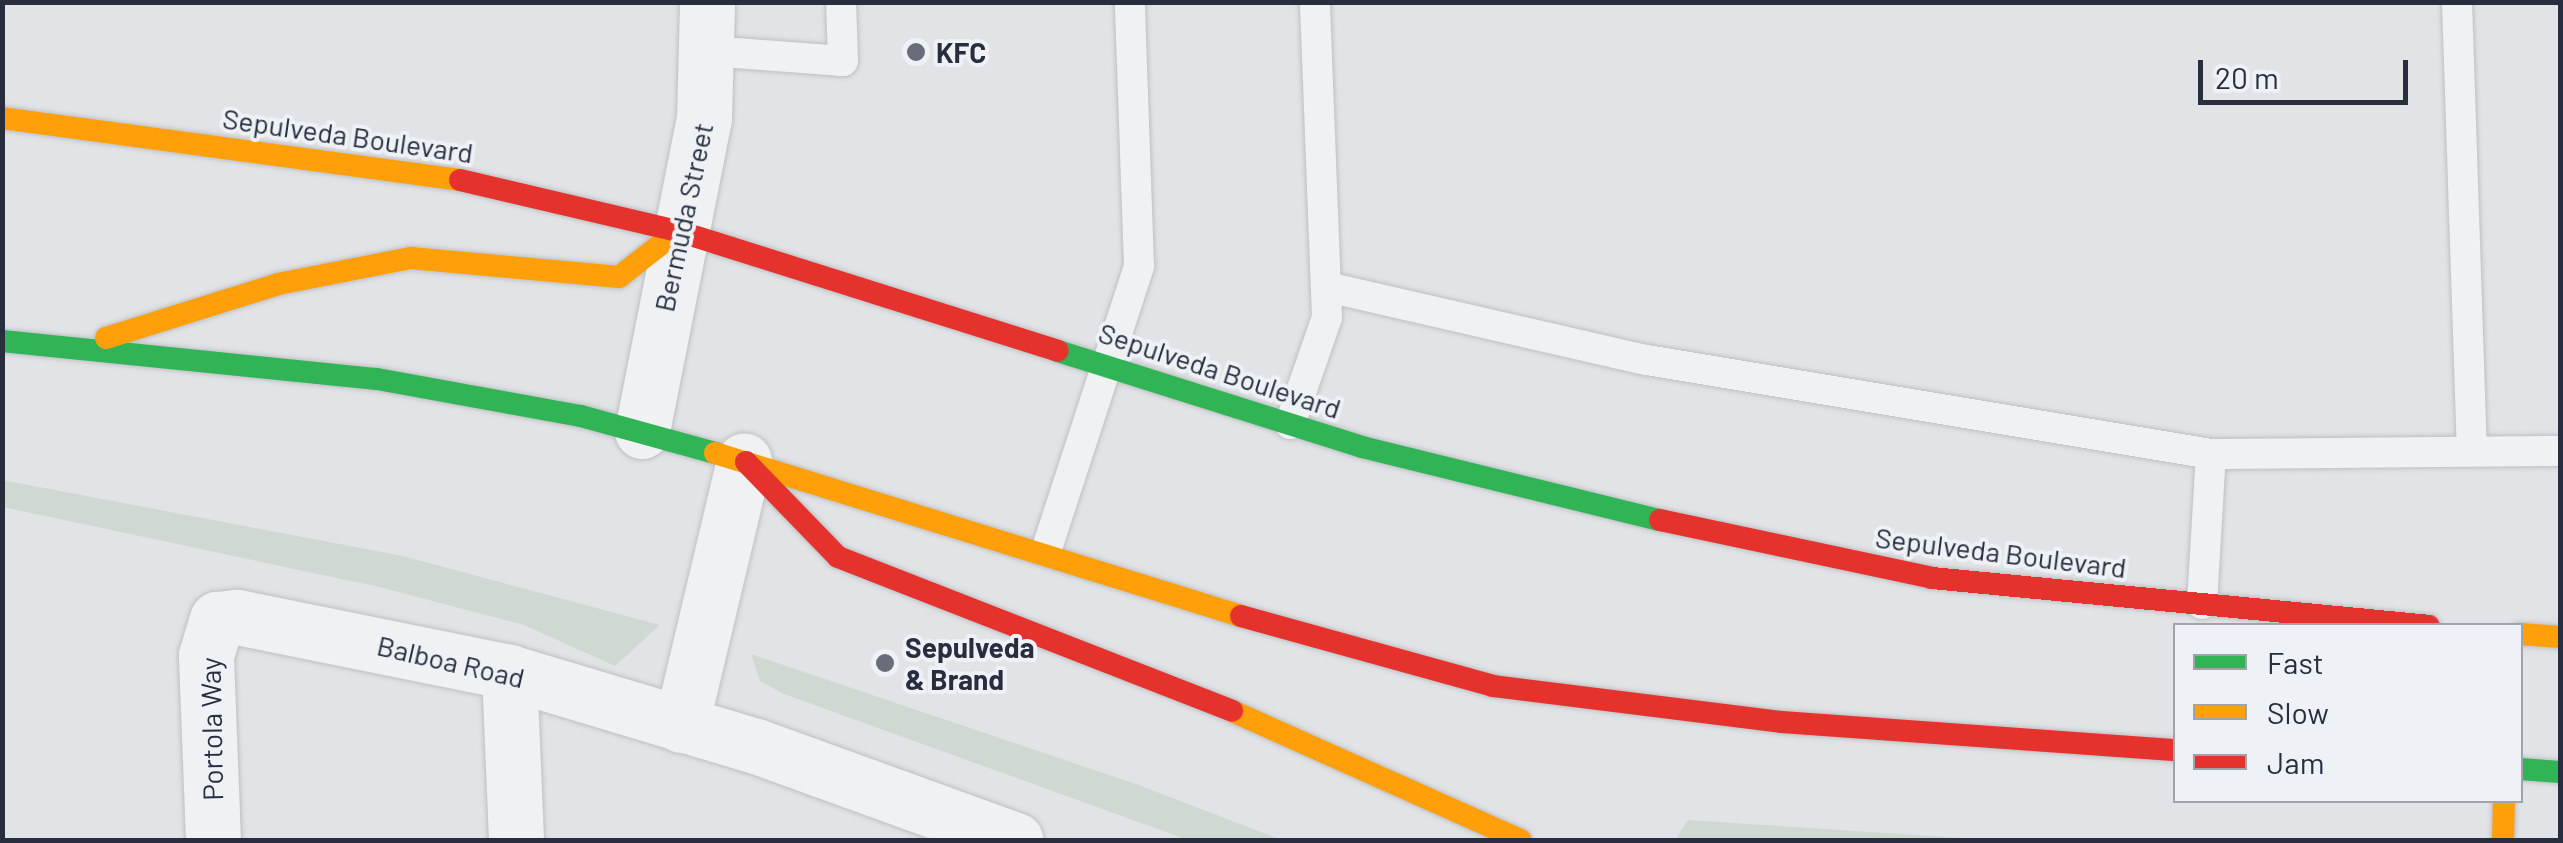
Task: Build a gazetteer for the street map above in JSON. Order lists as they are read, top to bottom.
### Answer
{
  "streets": {
    "main road": ["Sepulveda Boulevard"],
    "street": ["Bermuda Street", "Balboa Road", "Portola Way"]
  },
  "crossings": [
    ["Sepulveda Boulevard", "Bermuda Street"],
    ["Balboa Road", "Portola Way"]
  ],
  "places": ["KFC", "Sepulveda & Brand"],
  "legend": ["Fast", "Slow", "Jam"],
  "scale_bar": "20 m"
}
